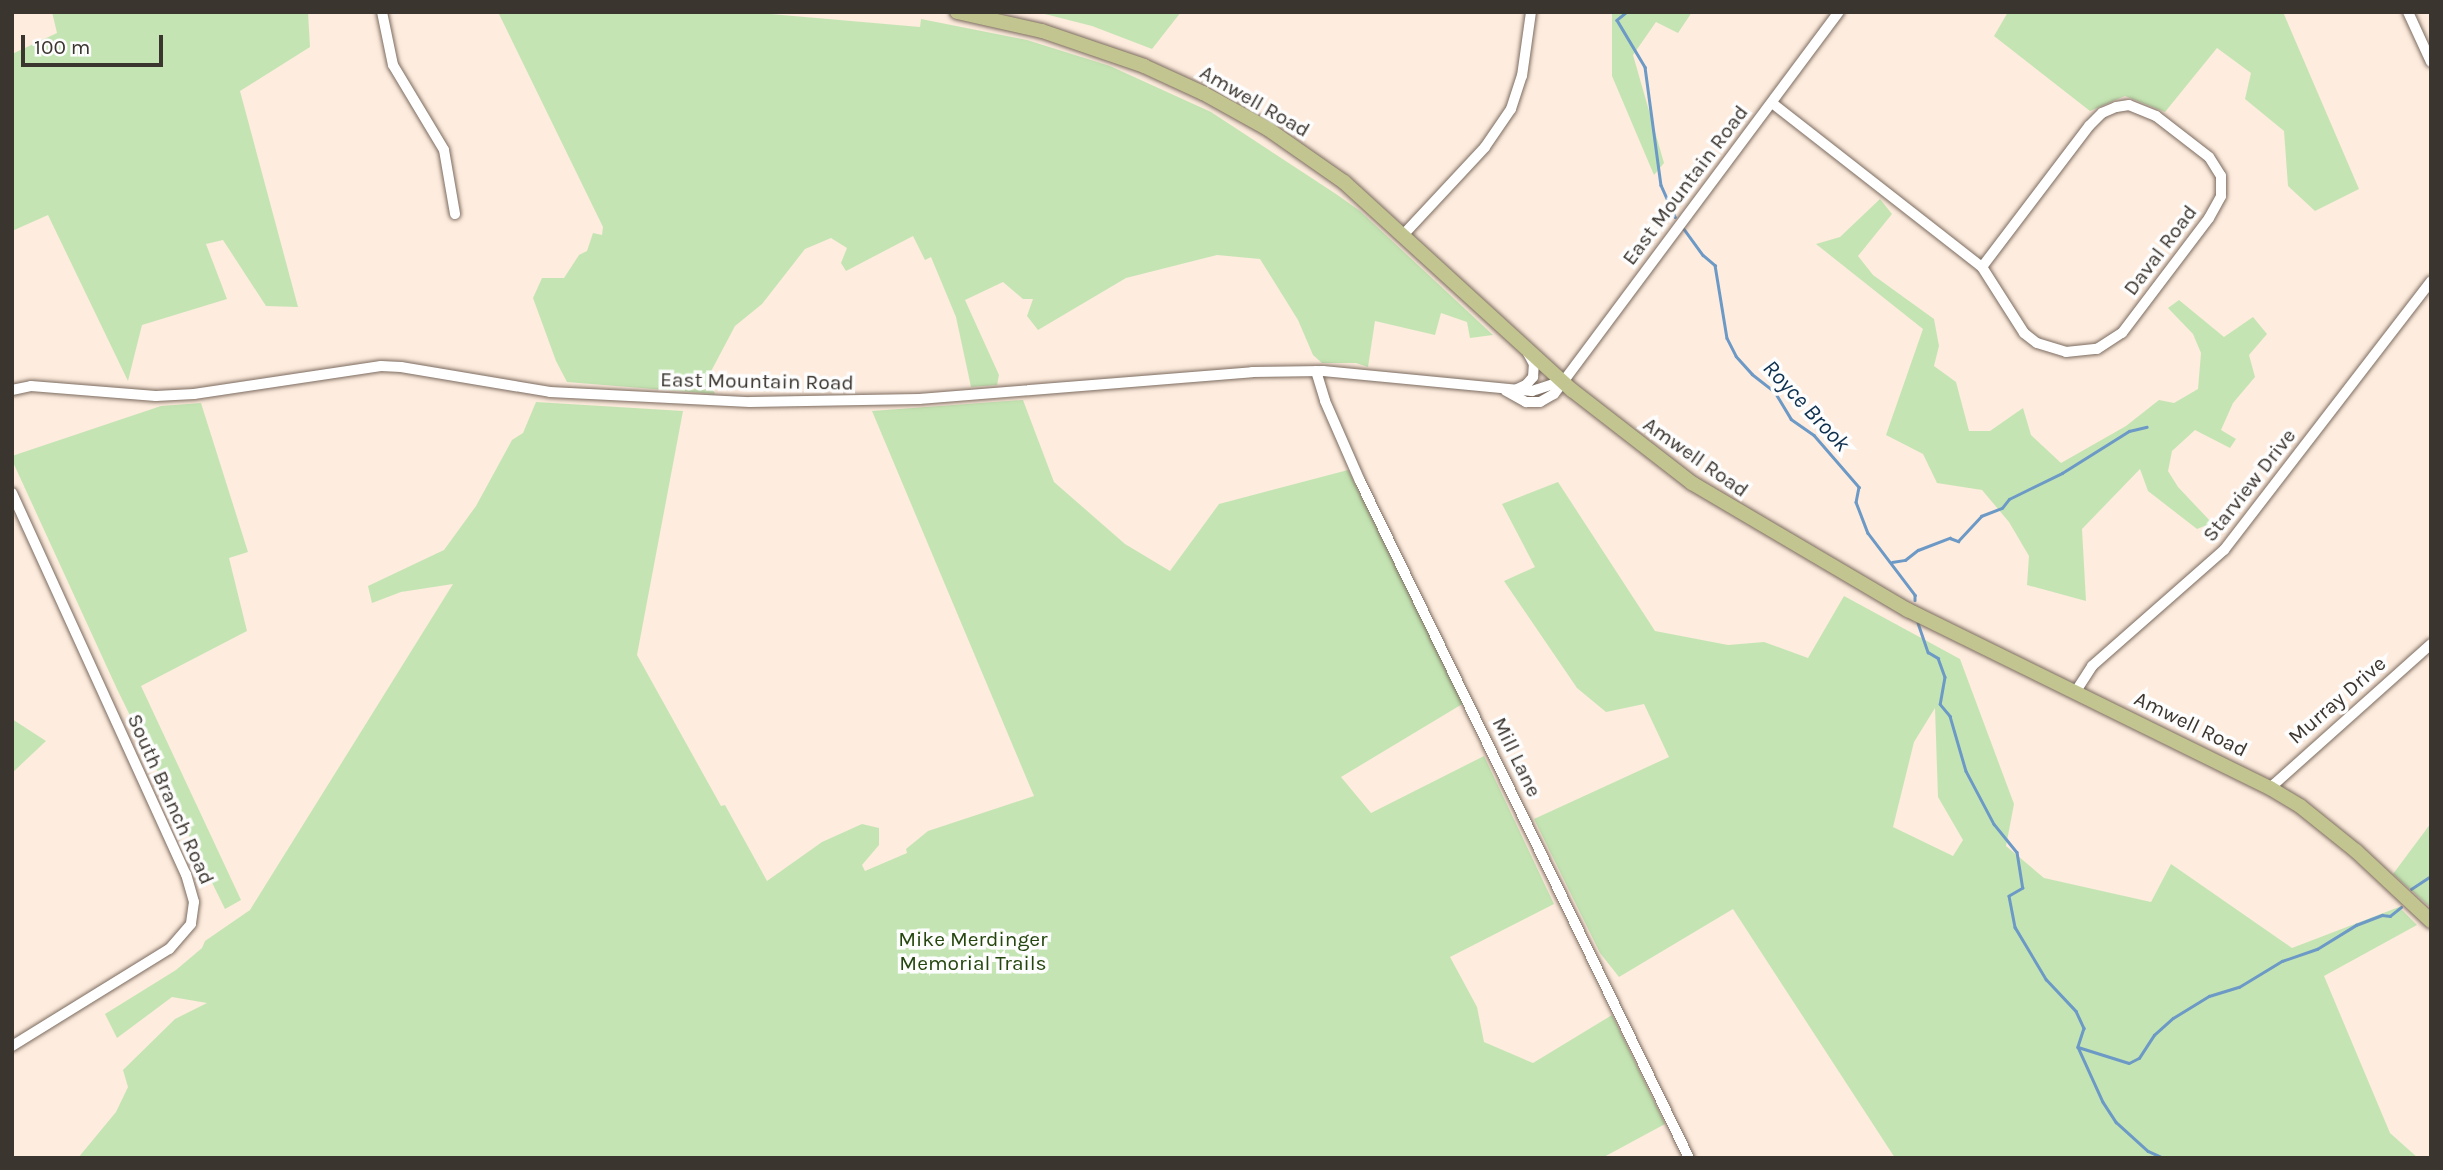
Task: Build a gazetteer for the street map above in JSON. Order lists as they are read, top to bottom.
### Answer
{
  "streets": {
    "main road": ["Amwell Road"],
    "street": [
      "East Mountain Road",
      "Daval Road",
      "Starview Drive",
      "Murray Drive",
      "Mill Lane",
      "South Branch Road"
    ]
  },
  "crossings": [
    ["Amwell Road", "East Mountain Road"],
    ["Amwell Road", "Starview Drive"],
    ["Amwell Road", "Murray Drive"],
    ["East Mountain Road", "Daval Road"],
    ["East Mountain Road", "Mill Lane"]
  ],
  "water": ["Royce Brook"],
  "parks": ["Mike Merdinger Memorial Trails"],
  "scale_bar": "100 m"
}
